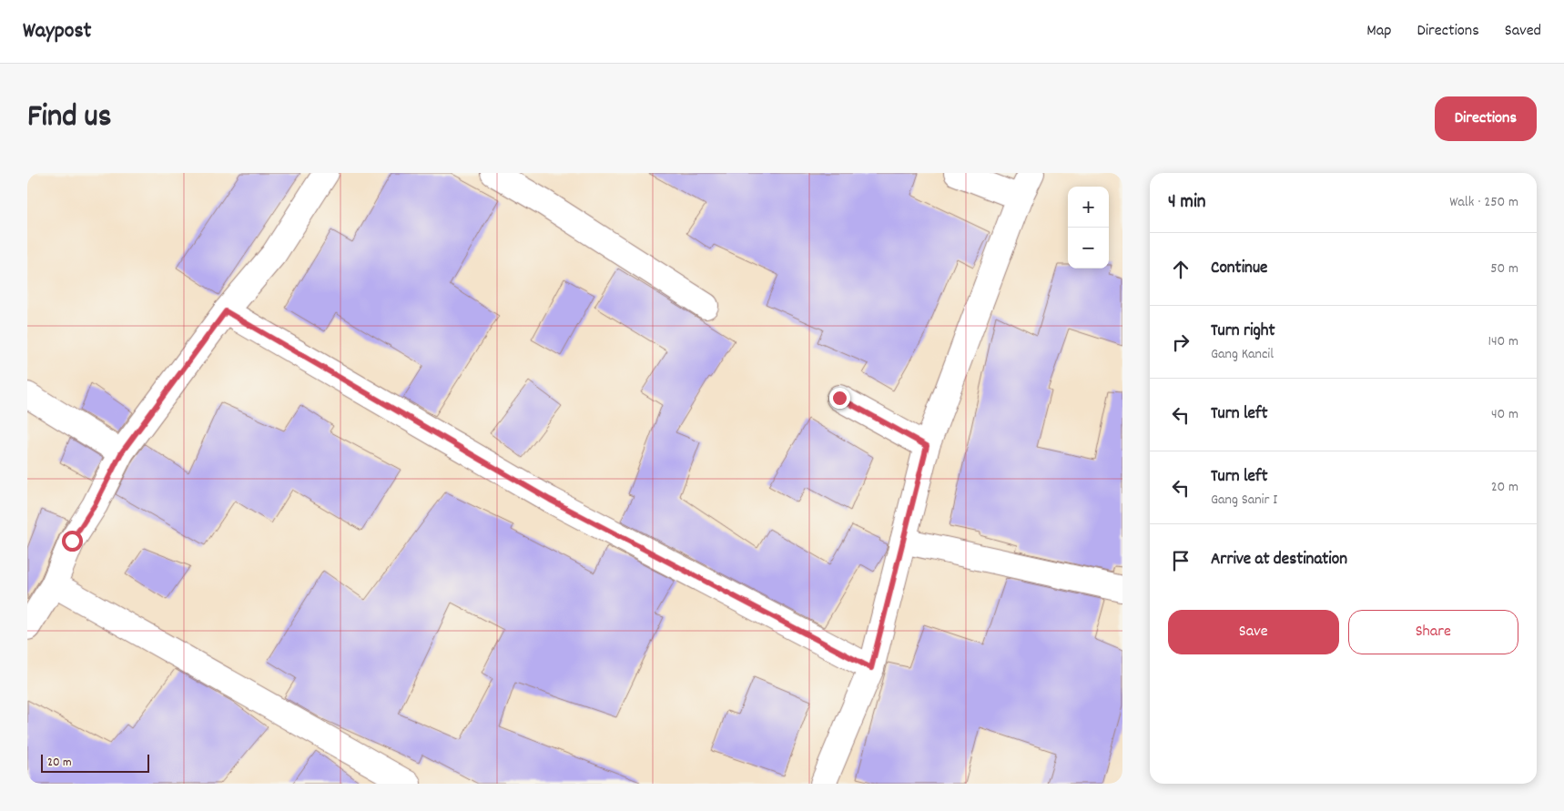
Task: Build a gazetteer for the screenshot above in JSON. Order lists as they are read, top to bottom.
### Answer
{
  "scale_bar": "20 m",
  "page": {
    "header": "Waypost",
    "nav": ["Map", "Directions", "Saved"],
    "title": "Find us",
    "buttons": [
      "Directions",
      ["Save", "Share"]
    ],
    "heading": ["4 min", "Walk · 250 m"],
    "map_buttons": ["+", "−"],
    "list": [
      ["Continue", "50 m"],
      ["Turn right", "Gang Kancil", "140 m"],
      ["Turn left", "40 m"],
      ["Turn left", "Gang Sanir I", "20 m"],
      "Arrive at destination"
    ],
    "scale": "20 m"
  }
}
